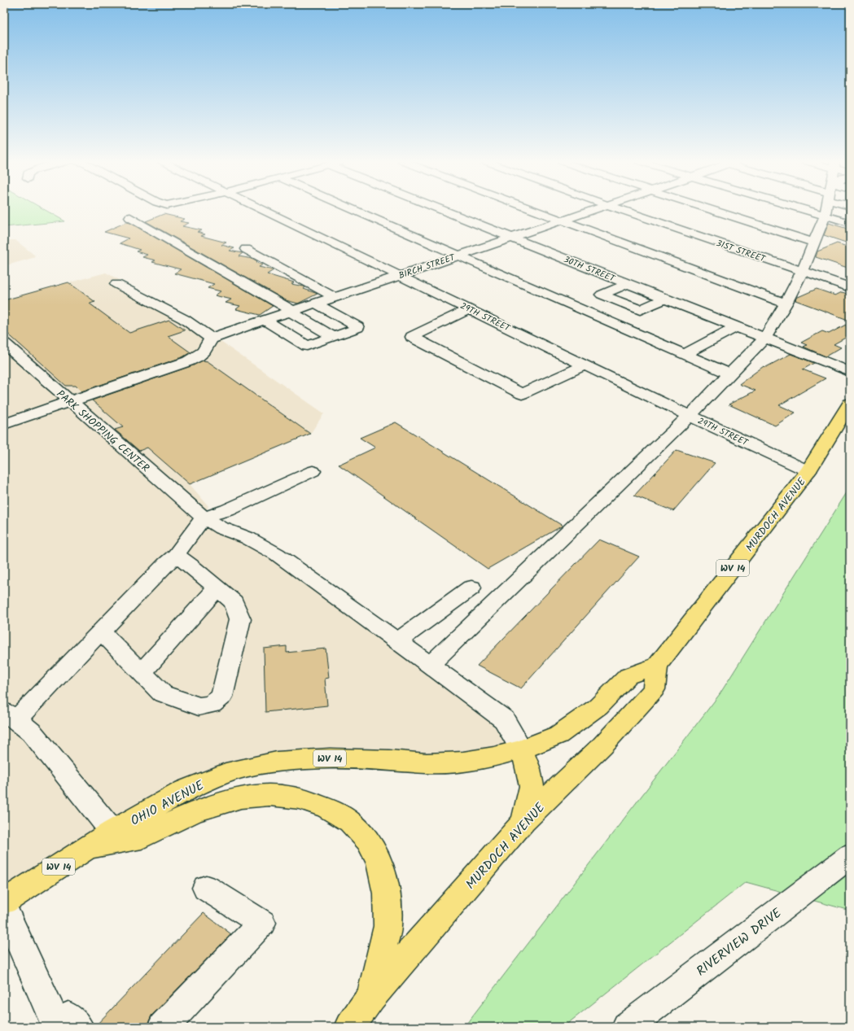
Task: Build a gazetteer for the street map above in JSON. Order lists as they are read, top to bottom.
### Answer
{
  "streets": {
    "main road": ["MURDOCH AVENUE", "WV 14", "OHIO AVENUE"],
    "street": [
      "31ST STREET",
      "BIRCH STREET",
      "30TH STREET",
      "29TH STREET",
      "PARK SHOPPING CENTER",
      "RIVERVIEW DRIVE"
    ]
  },
  "crossings": [
    ["BIRCH STREET", "30TH STREET"],
    ["BIRCH STREET", "29TH STREET"],
    ["29TH STREET", "MURDOCH AVENUE"],
    ["PARK SHOPPING CENTER", "OHIO AVENUE"],
    ["MURDOCH AVENUE", "OHIO AVENUE"]
  ]
}
